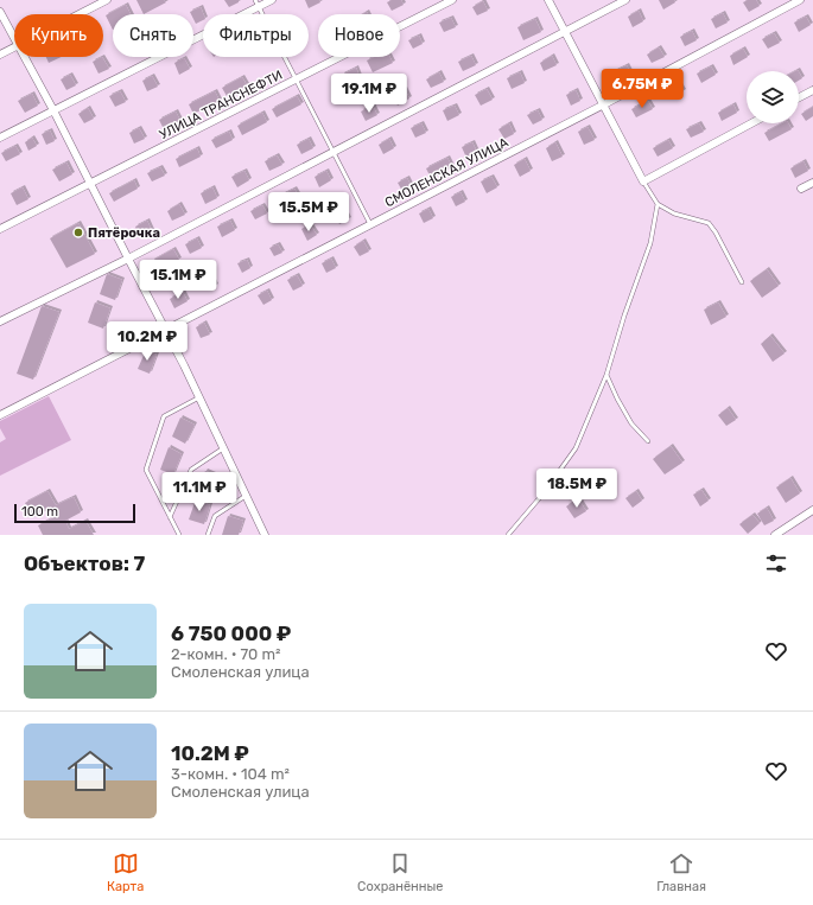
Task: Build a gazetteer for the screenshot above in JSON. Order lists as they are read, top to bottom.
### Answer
{
  "streets": {
    "street": ["УЛИЦА ТРАНСНЕФТИ", "СМОЛЕНСКАЯ УЛИЦА"]
  },
  "places": ["Пятёрочка"],
  "scale_bar": "100 m",
  "page": {
    "chip": [
      "Купить",
      "Снять",
      "Фильтры",
      "Новое"
    ],
    "price": [
      "6.75M ₽",
      "19.1M ₽",
      "15.5M ₽",
      "15.1M ₽",
      "10.2M ₽",
      "18.5M ₽",
      "11.1M ₽"
    ],
    "scale": "100 m",
    "heading": "Объектов: 7",
    "list": [
      {
        "name": "6 750 000 ₽",
        "note": "2-комн. · 70 m² · Смоленская улица"
      },
      {
        "name": "10.2M ₽",
        "note": "3-комн. · 104 m² · Смоленская улица"
      }
    ],
    "tabs": ["Карта", "Сохранённые", "Главная"]
  }
}
